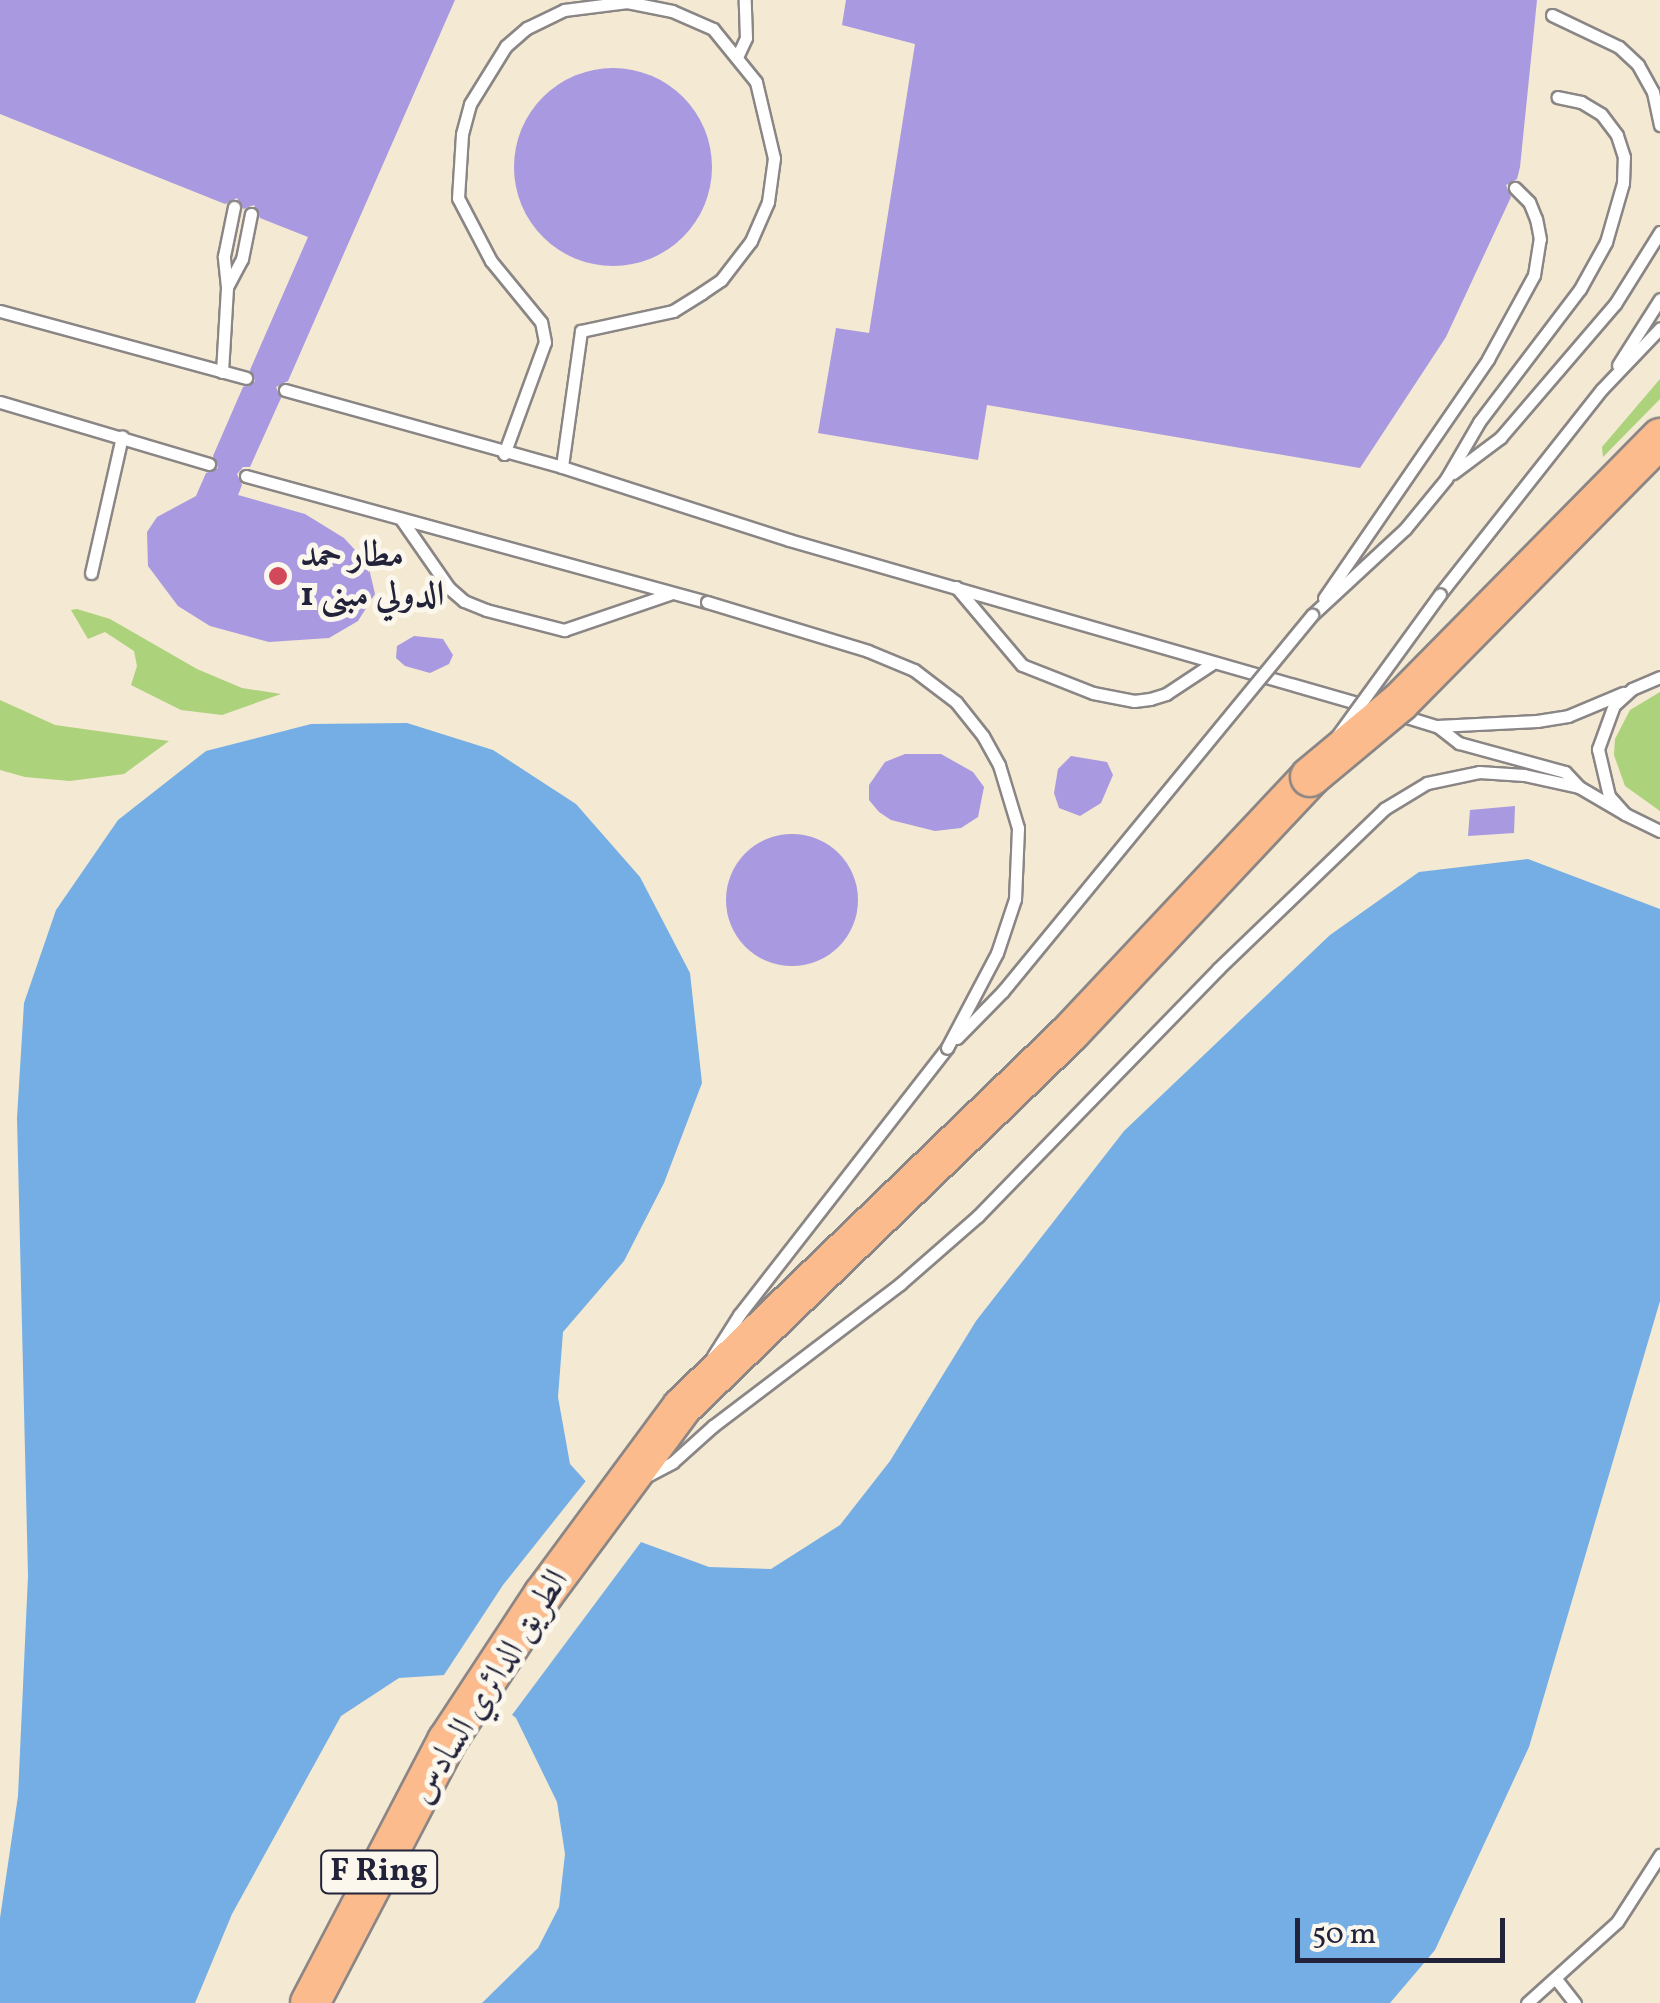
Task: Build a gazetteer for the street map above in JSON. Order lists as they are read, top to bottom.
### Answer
{
  "streets": {
    "highway": ["الطريق الدائري السادس", "F Ring"]
  },
  "places": ["مطار حمد الدولي مبنى 1"],
  "scale_bar": "50 m"
}
